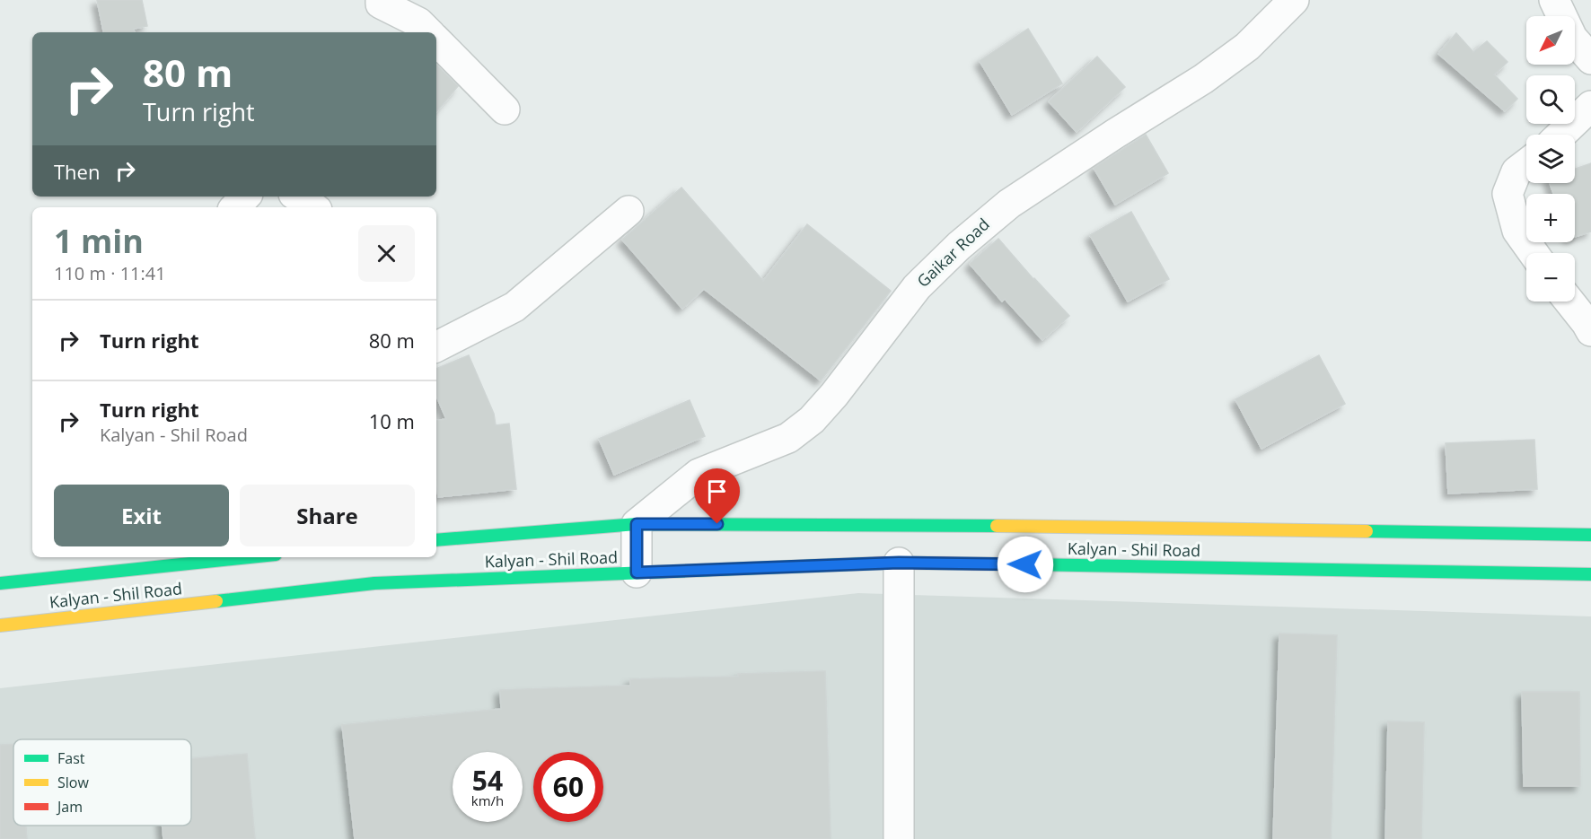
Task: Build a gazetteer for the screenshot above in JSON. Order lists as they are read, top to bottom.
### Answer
{
  "streets": {
    "main road": ["Kalyan - Shil Road"],
    "street": ["Gaikar Road"]
  },
  "crossings": [
    ["Gaikar Road", "Kalyan - Shil Road"]
  ],
  "legend": ["Fast", "Slow", "Jam"],
  "north": "bottom left",
  "page": {
    "map_buttons": ["+", "−"],
    "turn": ["80 m", "Turn right"],
    "then": "Then",
    "heading": ["1 min", "110 m · 11:41"],
    "list": [
      {
        "name": "Turn right",
        "value": "80 m"
      },
      {
        "name": "Turn right",
        "note": "Kalyan - Shil Road",
        "value": "10 m"
      }
    ],
    "buttons": ["Exit", "Share"],
    "speed": "54 km/h",
    "limit": "60"
  }
}
